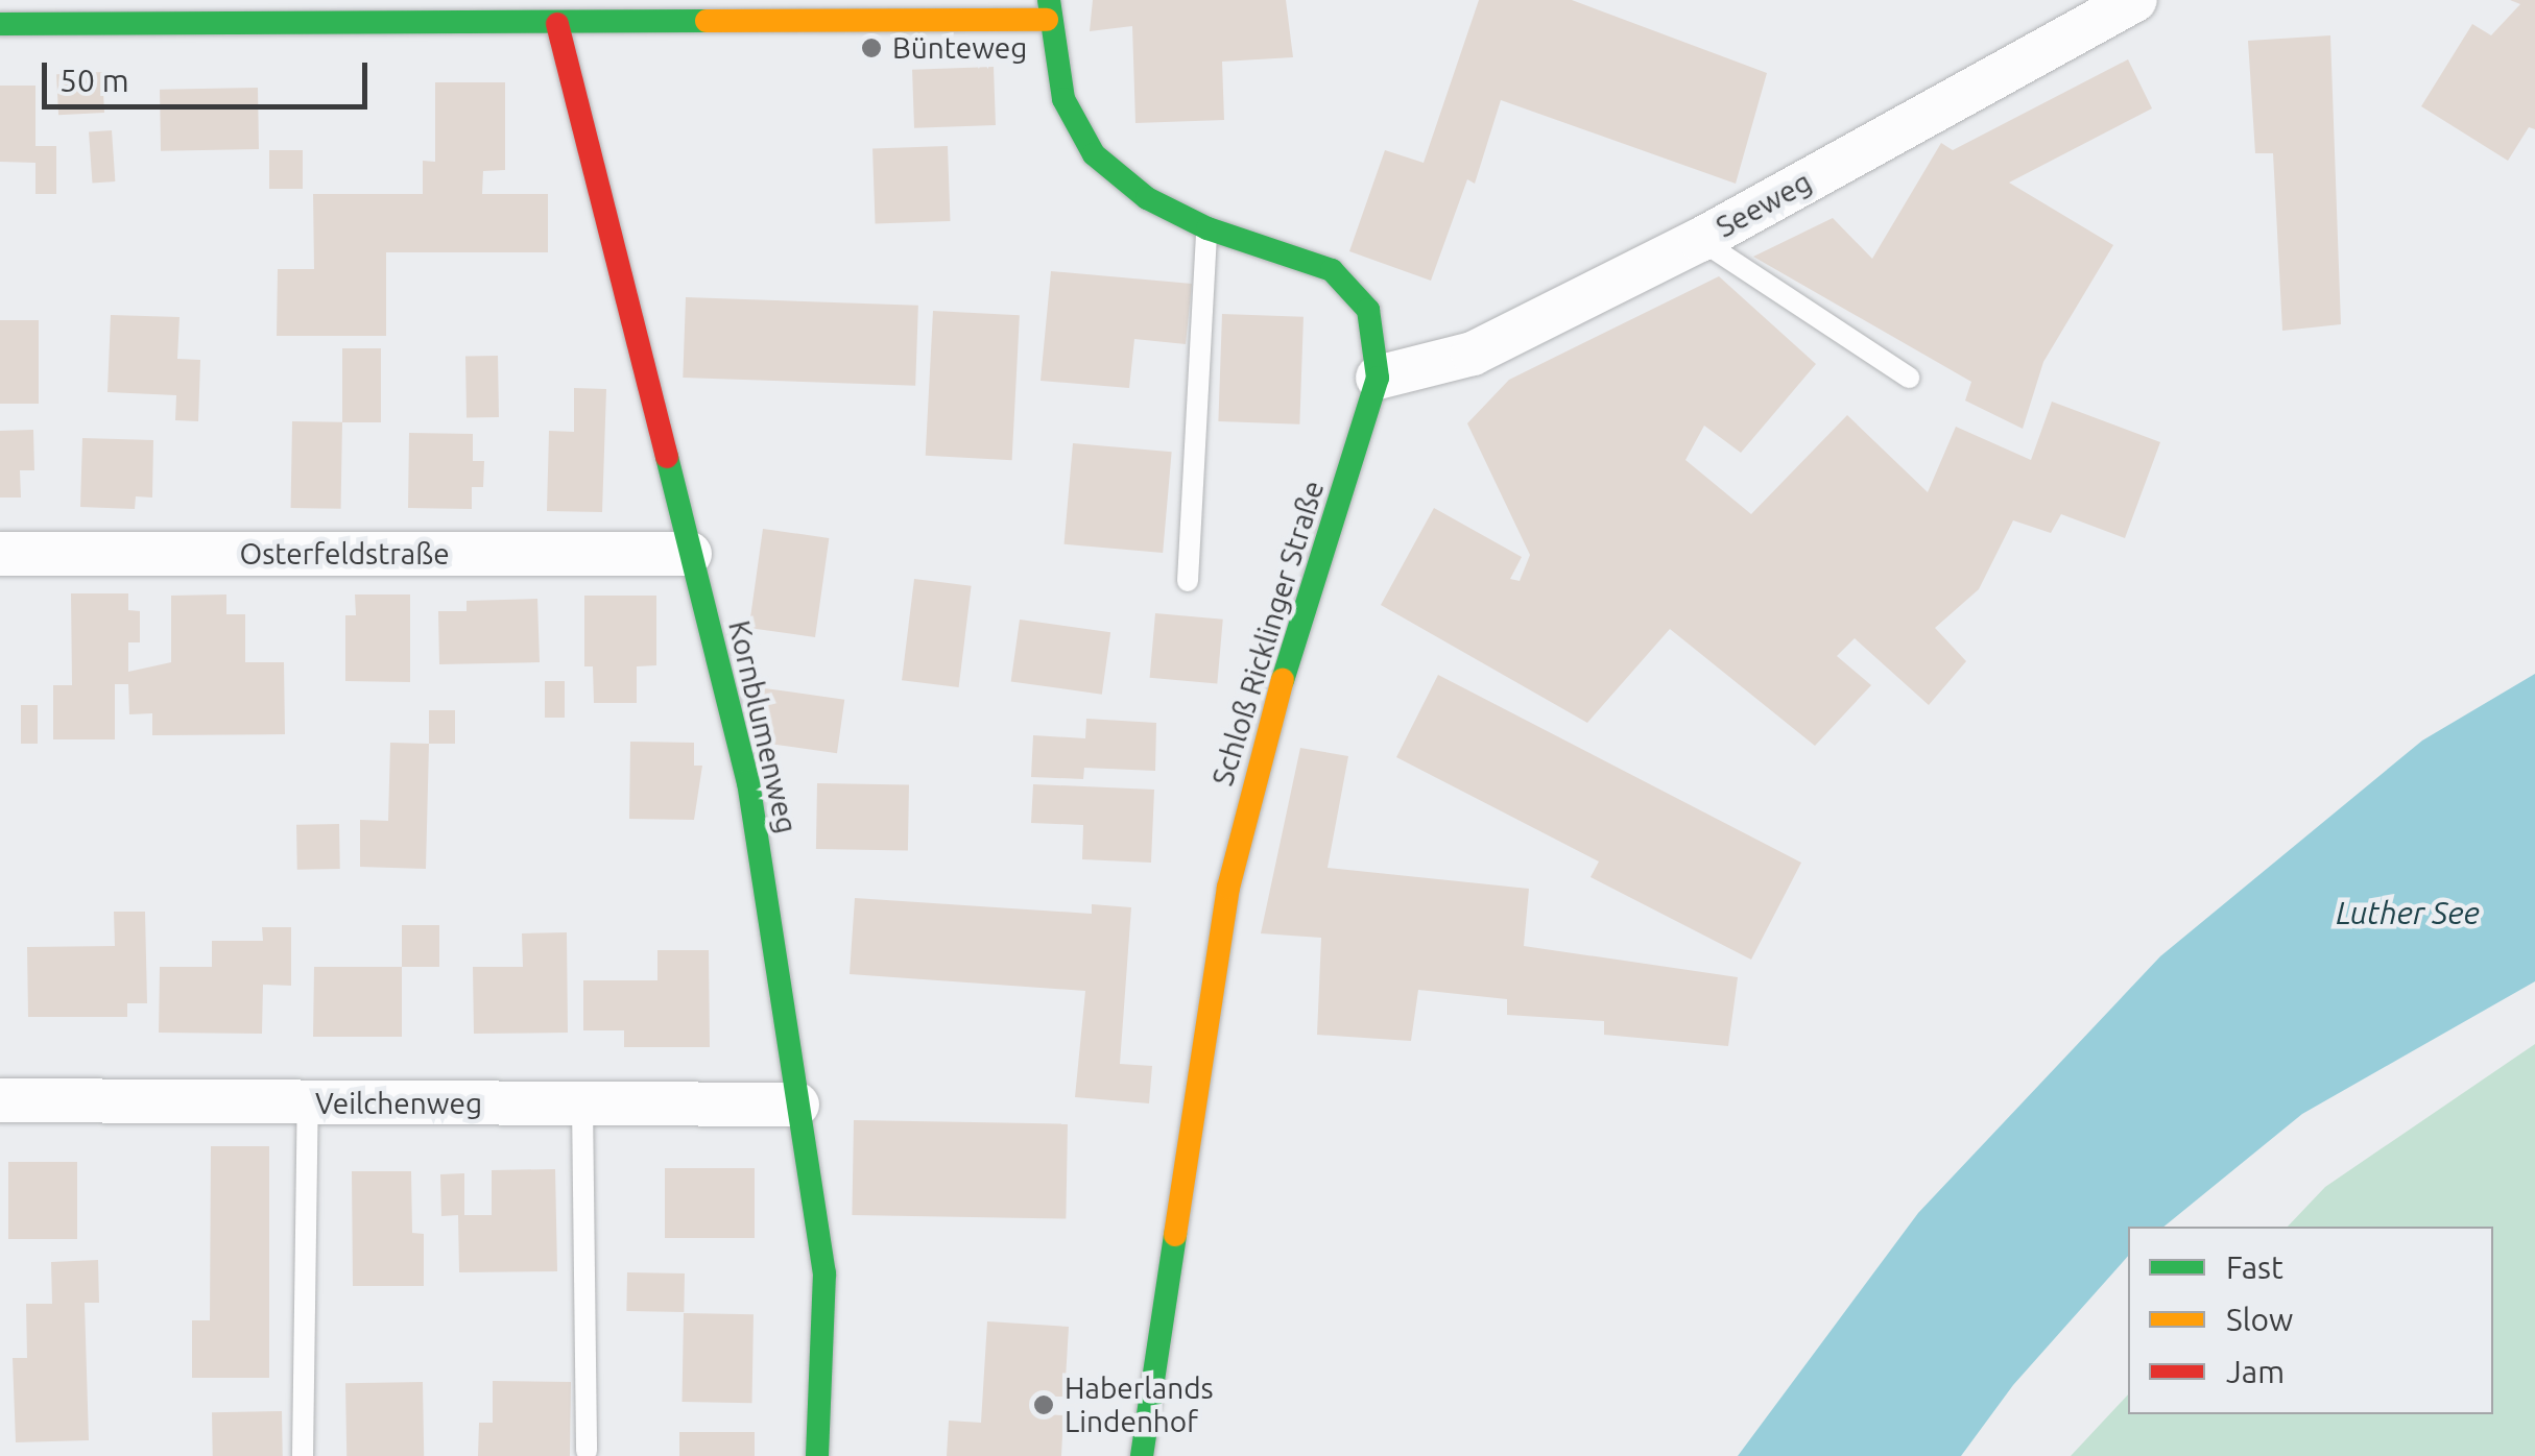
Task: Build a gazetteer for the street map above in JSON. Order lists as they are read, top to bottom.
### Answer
{
  "streets": {
    "street": [
      "Seeweg",
      "Osterfeldstraße",
      "Schloß Ricklinger Straße",
      "Kornblumenweg",
      "Veilchenweg"
    ]
  },
  "crossings": [
    ["Seeweg", "Schloß Ricklinger Straße"],
    ["Osterfeldstraße", "Kornblumenweg"],
    ["Kornblumenweg", "Veilchenweg"]
  ],
  "water": ["Luther See"],
  "places": ["Bünteweg", "Haberlands Lindenhof"],
  "legend": ["Fast", "Slow", "Jam"],
  "scale_bar": "50 m"
}
